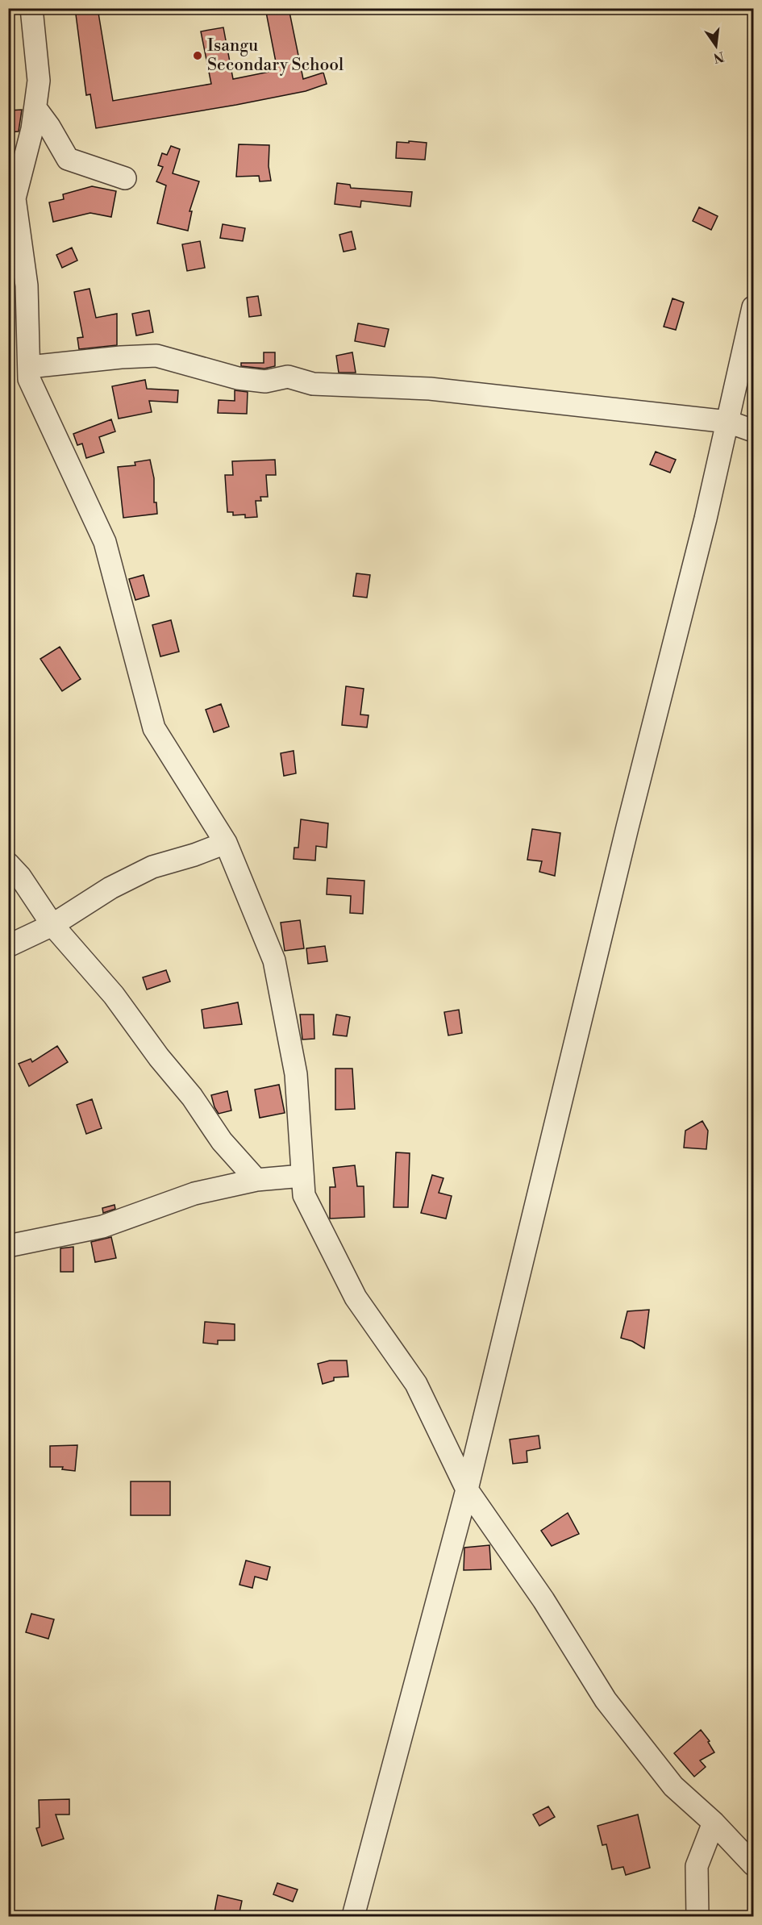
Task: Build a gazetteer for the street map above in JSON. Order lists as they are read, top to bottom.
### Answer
{
  "places": ["Isangu Secondary School"],
  "north": "bottom"
}
